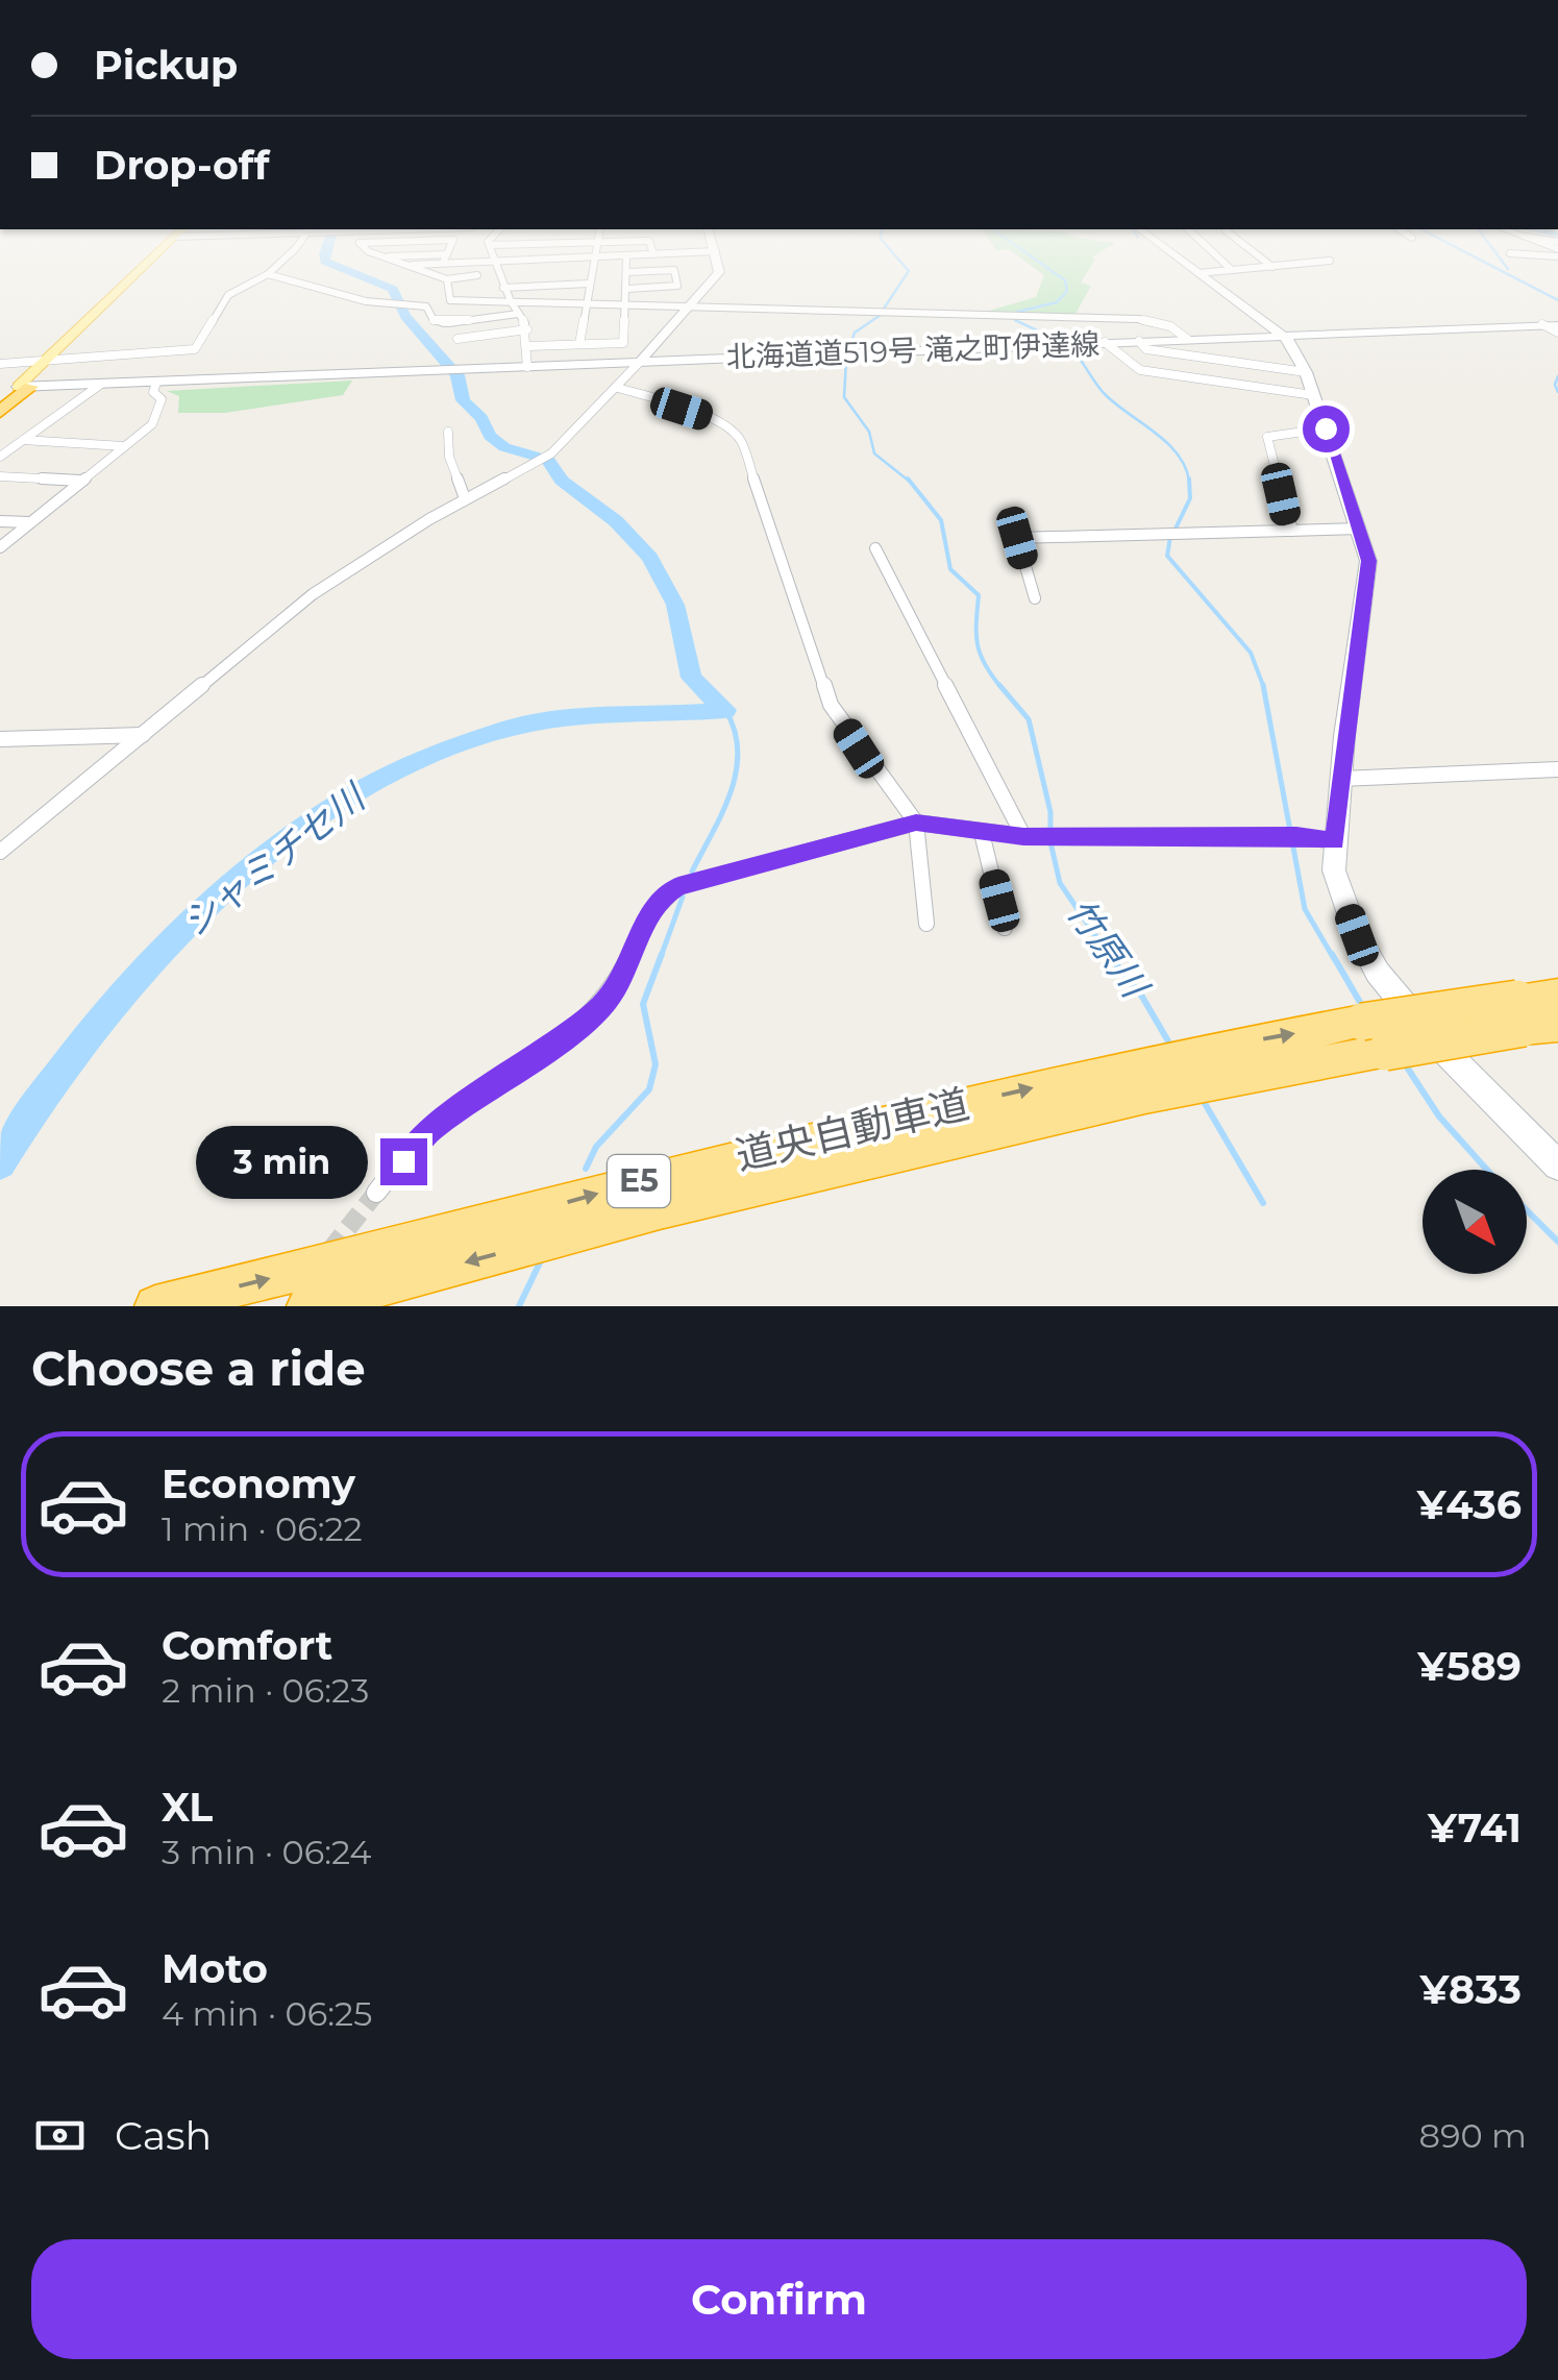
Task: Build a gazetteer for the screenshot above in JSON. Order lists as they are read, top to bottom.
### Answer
{
  "streets": {
    "highway": ["道央自動車道", "E5"],
    "street": ["北海道道519号 滝之町伊達線"]
  },
  "water": ["シャミチセ川", "竹原川"],
  "north": "bottom right",
  "page": {
    "banner": ["Pickup", "Drop-off"],
    "bubble": "3 min",
    "heading": "Choose a ride",
    "list": [
      {
        "name": "Economy",
        "note": "1 min · 06:22",
        "value": "¥436"
      },
      {
        "name": "Comfort",
        "note": "2 min · 06:23",
        "value": "¥589"
      },
      {
        "name": "XL",
        "note": "3 min · 06:24",
        "value": "¥741"
      },
      {
        "name": "Moto",
        "note": "4 min · 06:25",
        "value": "¥833"
      }
    ],
    "pay": ["Cash", "890 m"],
    "buttons": "Confirm"
  }
}
